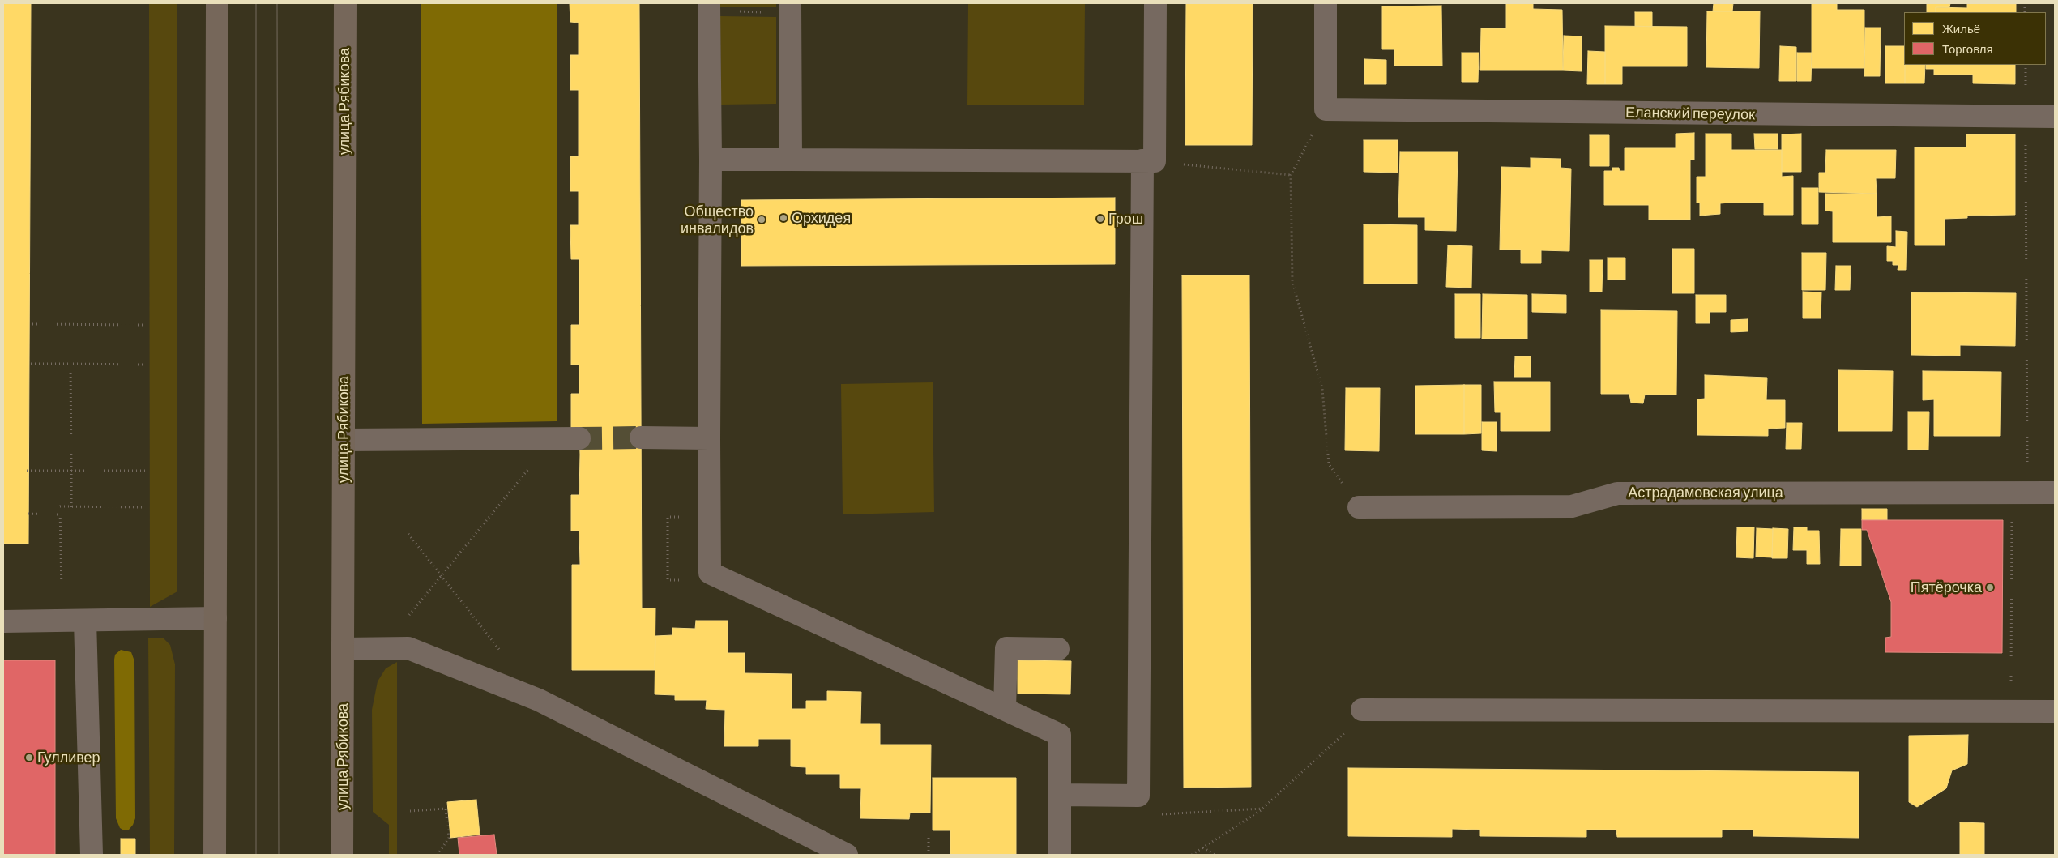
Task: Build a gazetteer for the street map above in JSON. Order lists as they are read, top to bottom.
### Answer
{
  "streets": {
    "main road": ["улица Рябикова"],
    "street": ["Еланский переулок", "Астрадамовская улица"]
  },
  "places": [
    "Орхидея",
    "Грош",
    "Общество инвалидов",
    "Пятёрочка",
    "Гулливер"
  ],
  "legend": ["Жильё", "Торговля"]
}
